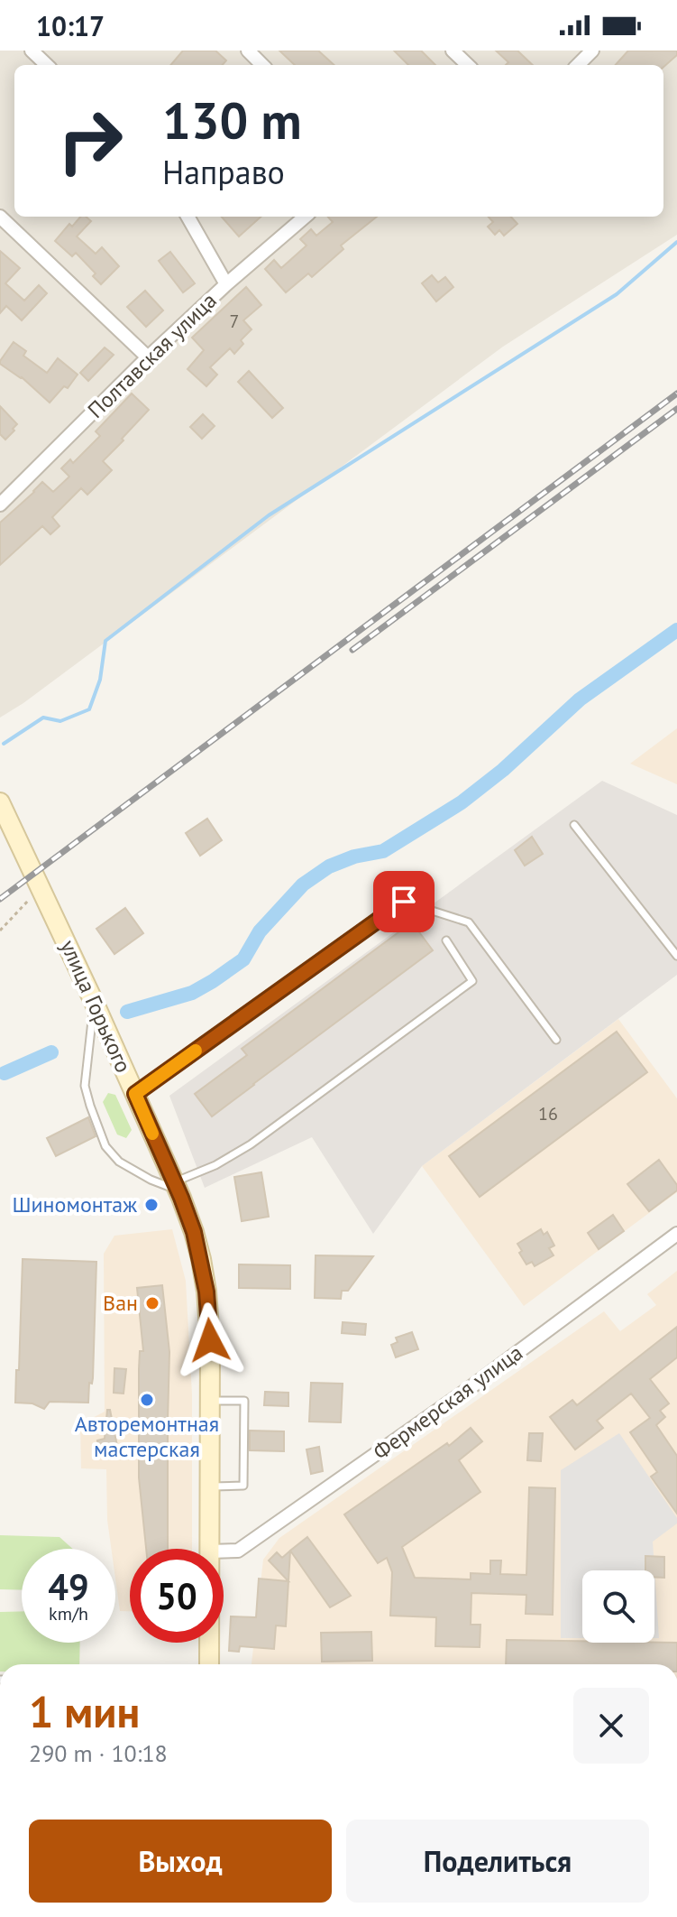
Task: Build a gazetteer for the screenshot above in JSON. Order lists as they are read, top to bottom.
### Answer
{
  "streets": {
    "main road": ["улица Горького"],
    "street": ["Полтавская улица", "Фермерская улица"]
  },
  "places": ["Шиномонтаж", "Ван", "Авторемонтная мастерская"],
  "house_numbers": ["7", "16"],
  "page": {
    "status": "10:17",
    "turn": ["130 m", "Направо"],
    "speed": "49 km/h",
    "limit": "50",
    "heading": ["1 мин", "290 m · 10:18"],
    "buttons": ["Выход", "Поделиться"]
  }
}
